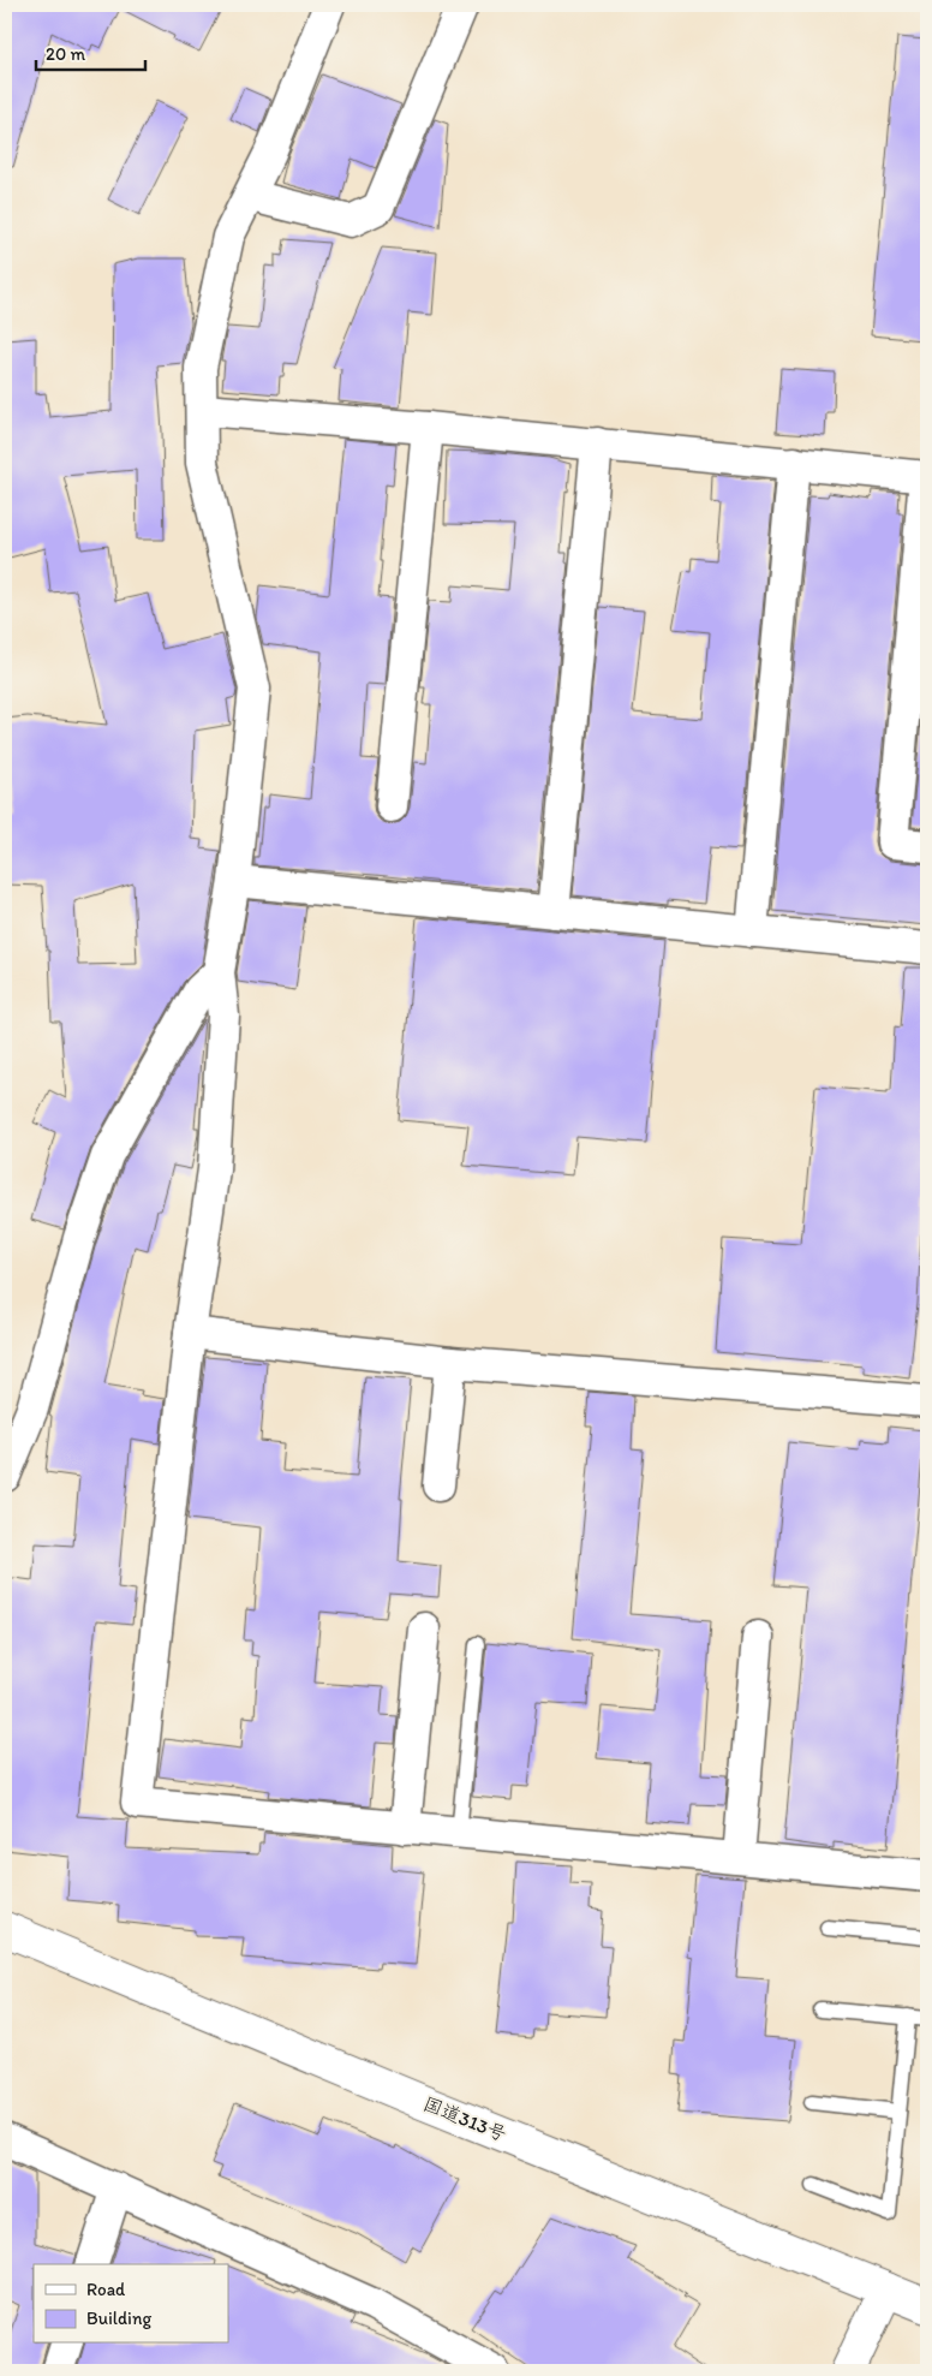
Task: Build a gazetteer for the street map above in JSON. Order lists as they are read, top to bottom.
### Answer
{
  "streets": {
    "main road": ["国道313号"]
  },
  "legend": ["Road", "Building"],
  "scale_bar": "20 m"
}
